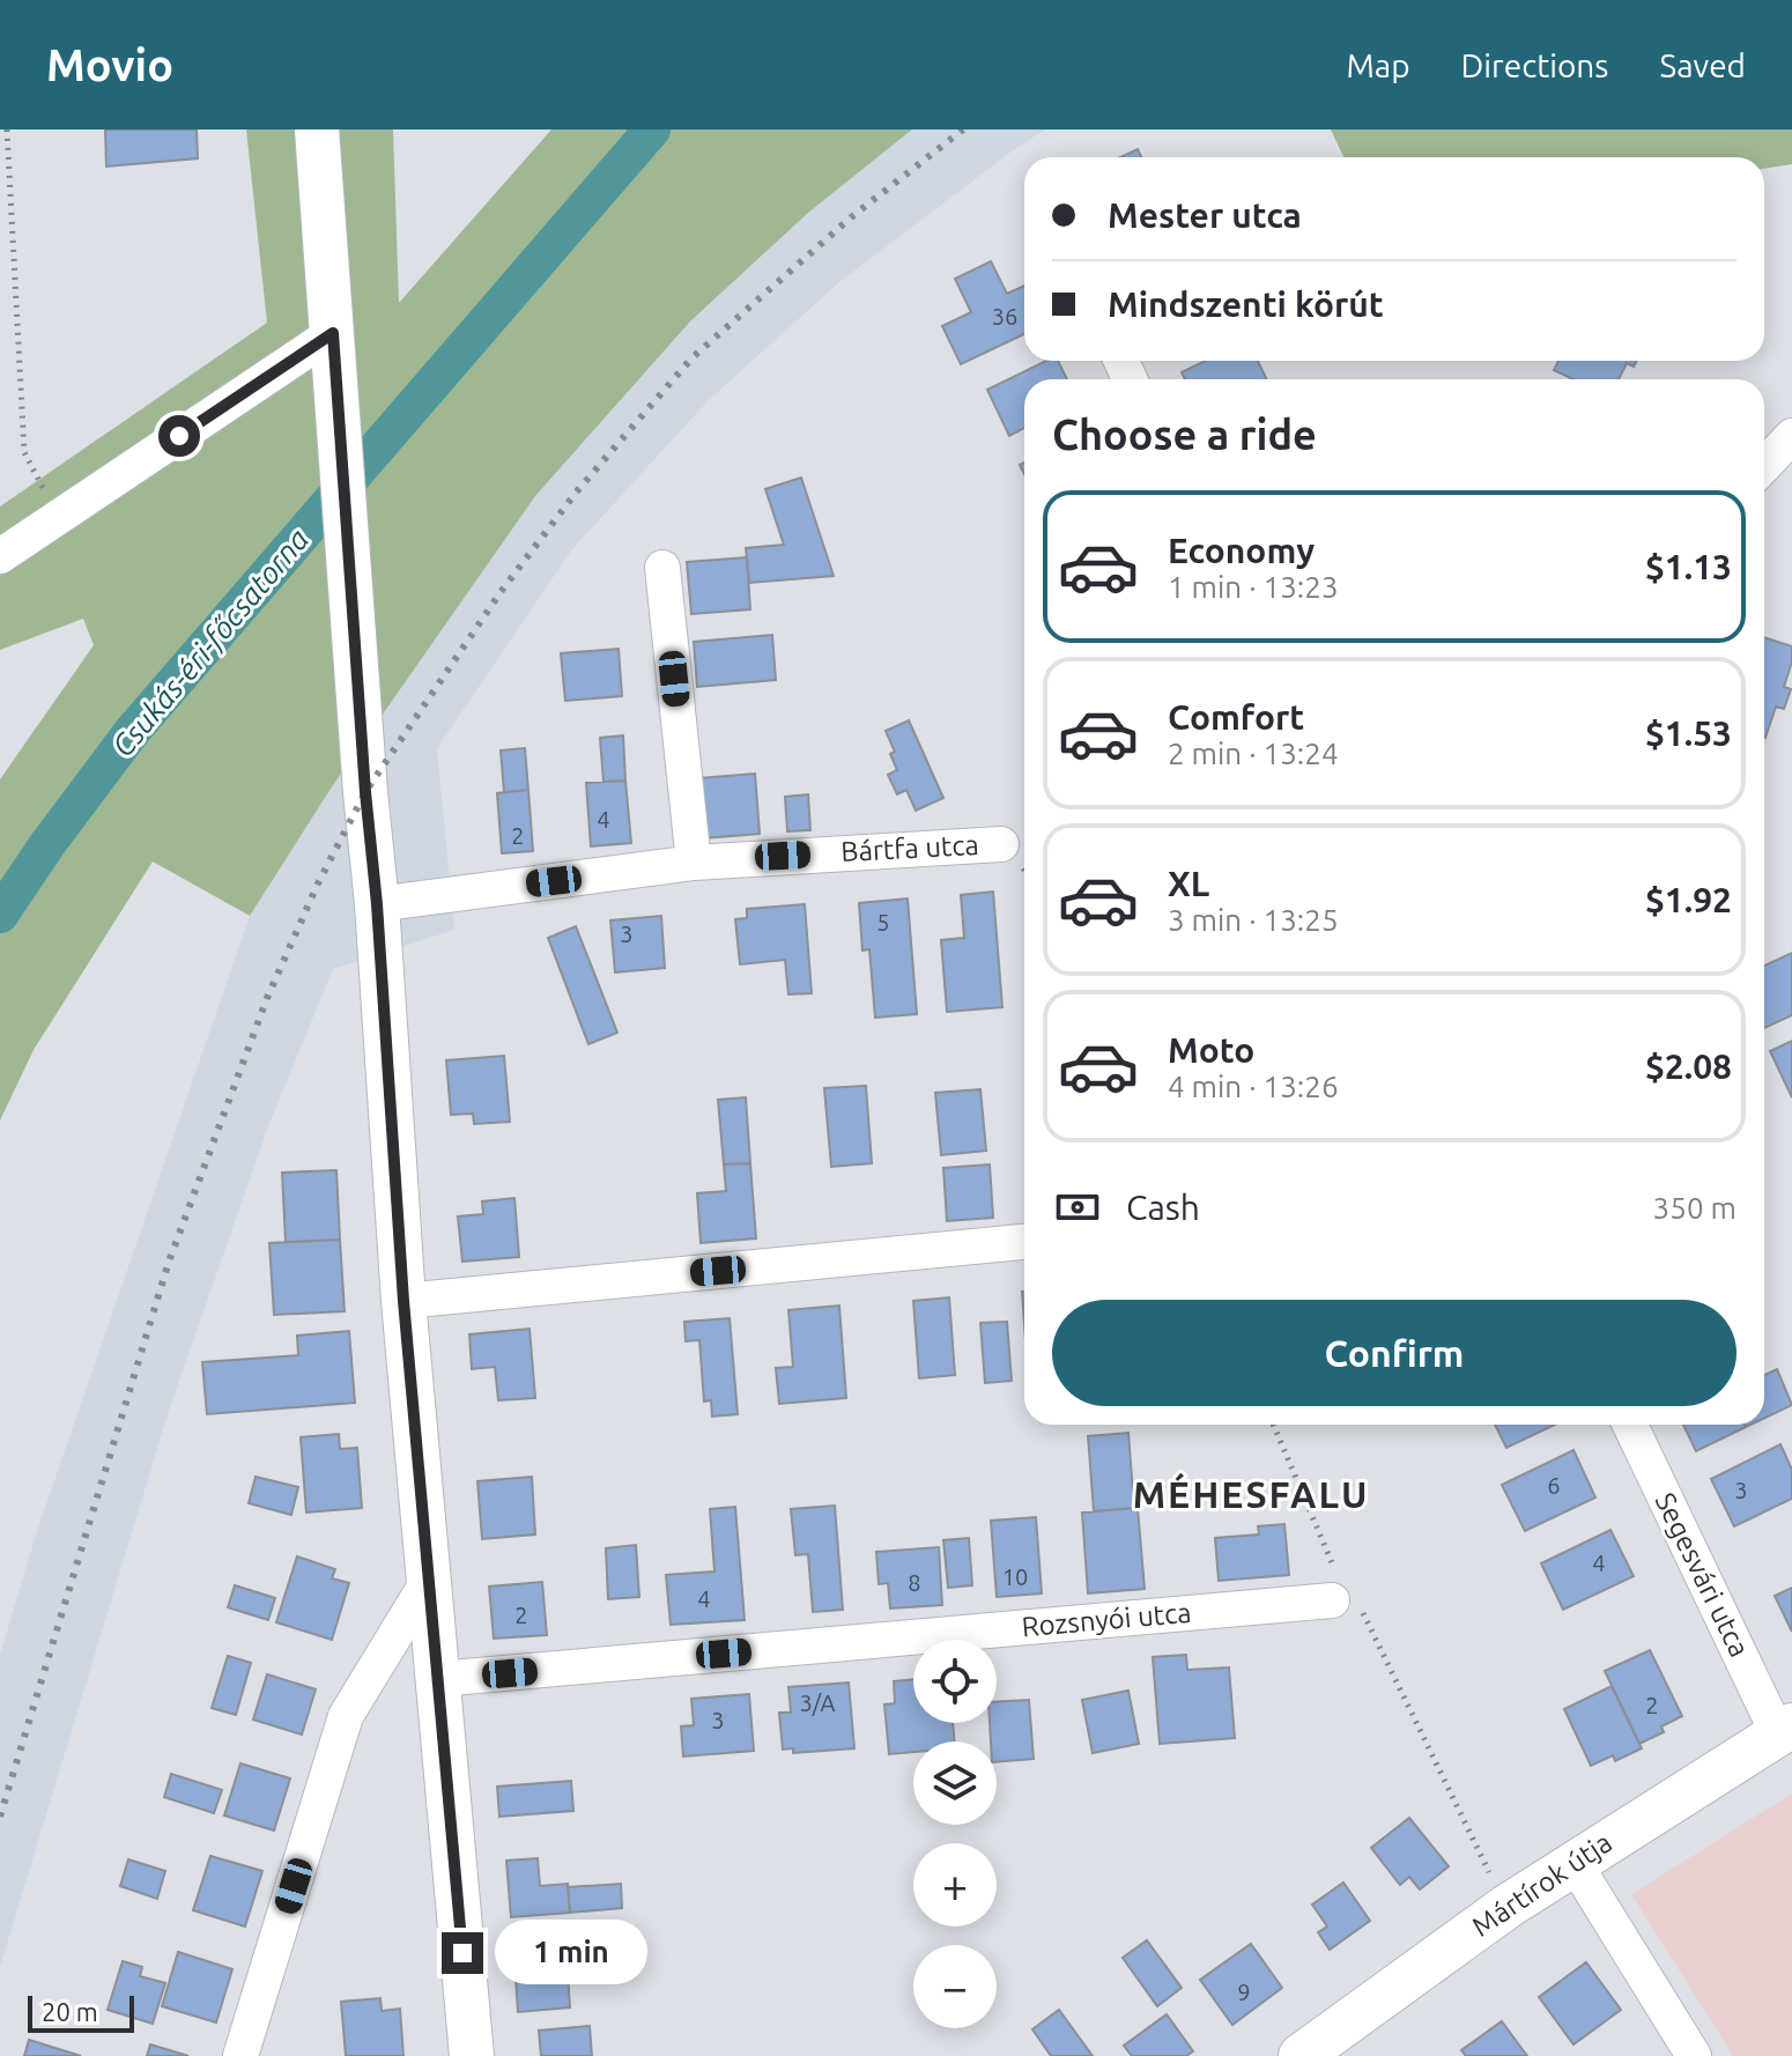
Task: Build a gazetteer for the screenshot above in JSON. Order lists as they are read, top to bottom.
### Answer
{
  "streets": {
    "street": [
      "Bártfa utca",
      "Segesvári utca",
      "Rozsnyói utca",
      "Mártírok útja"
    ]
  },
  "crossings": [
    ["Segesvári utca", "Mártírok útja"]
  ],
  "districts": ["MÉHESFALU"],
  "water": ["Csukás-éri-főcsatorna"],
  "house_numbers": [
    "36",
    "4",
    "2",
    "5",
    "3",
    "6",
    "3",
    "4",
    "10",
    "8",
    "4",
    "2",
    "3/A",
    "2",
    "3",
    "9"
  ],
  "scale_bar": "20 m",
  "page": {
    "header": "Movio",
    "nav": ["Map", "Directions", "Saved"],
    "banner": ["Mester utca", "Mindszenti körút"],
    "heading": "Choose a ride",
    "list": [
      {
        "name": "Economy",
        "note": "1 min · 13:23",
        "value": "$1.13"
      },
      {
        "name": "Comfort",
        "note": "2 min · 13:24",
        "value": "$1.53"
      },
      {
        "name": "XL",
        "note": "3 min · 13:25",
        "value": "$1.92"
      },
      {
        "name": "Moto",
        "note": "4 min · 13:26",
        "value": "$2.08"
      }
    ],
    "pay": ["Cash", "350 m"],
    "buttons": "Confirm",
    "map_buttons": ["+", "−"],
    "bubble": "1 min",
    "scale": "20 m"
  }
}
